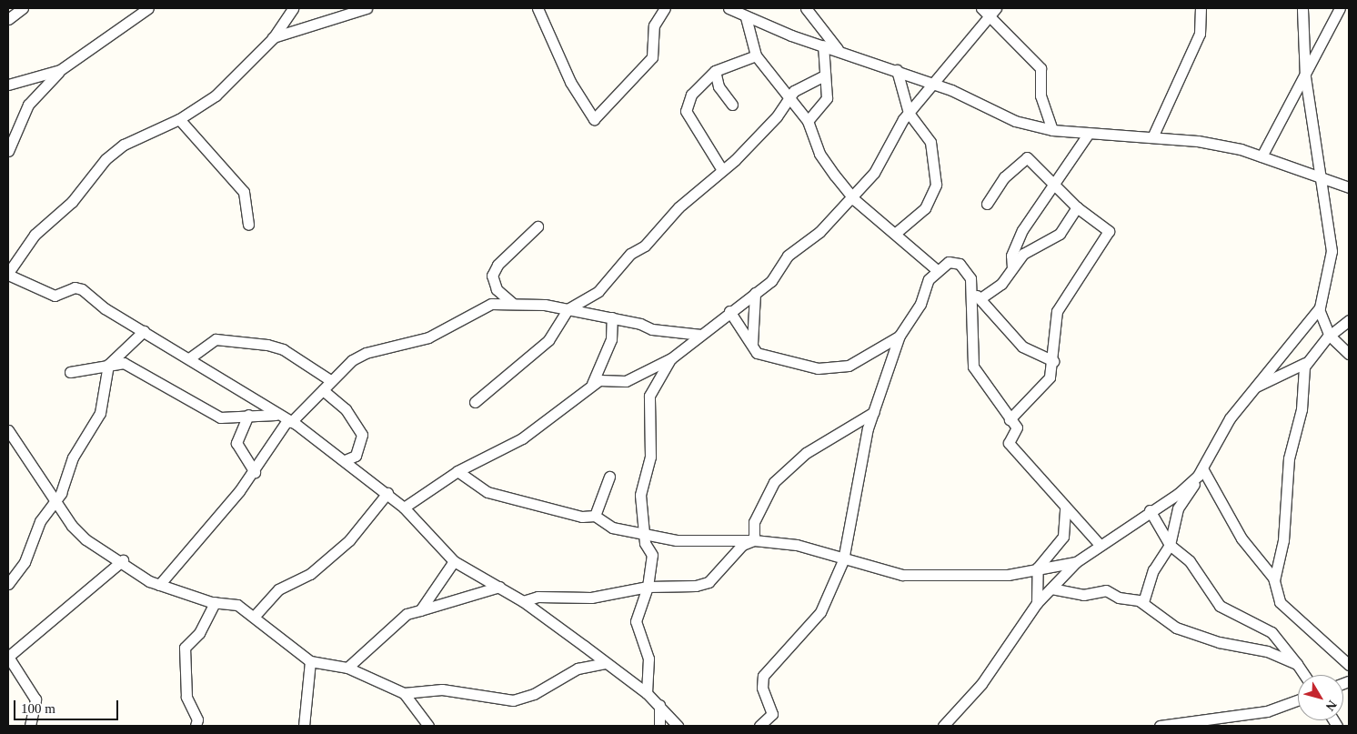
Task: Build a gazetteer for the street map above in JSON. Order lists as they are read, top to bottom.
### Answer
{
  "scale_bar": "100 m",
  "north": "bottom right"
}
